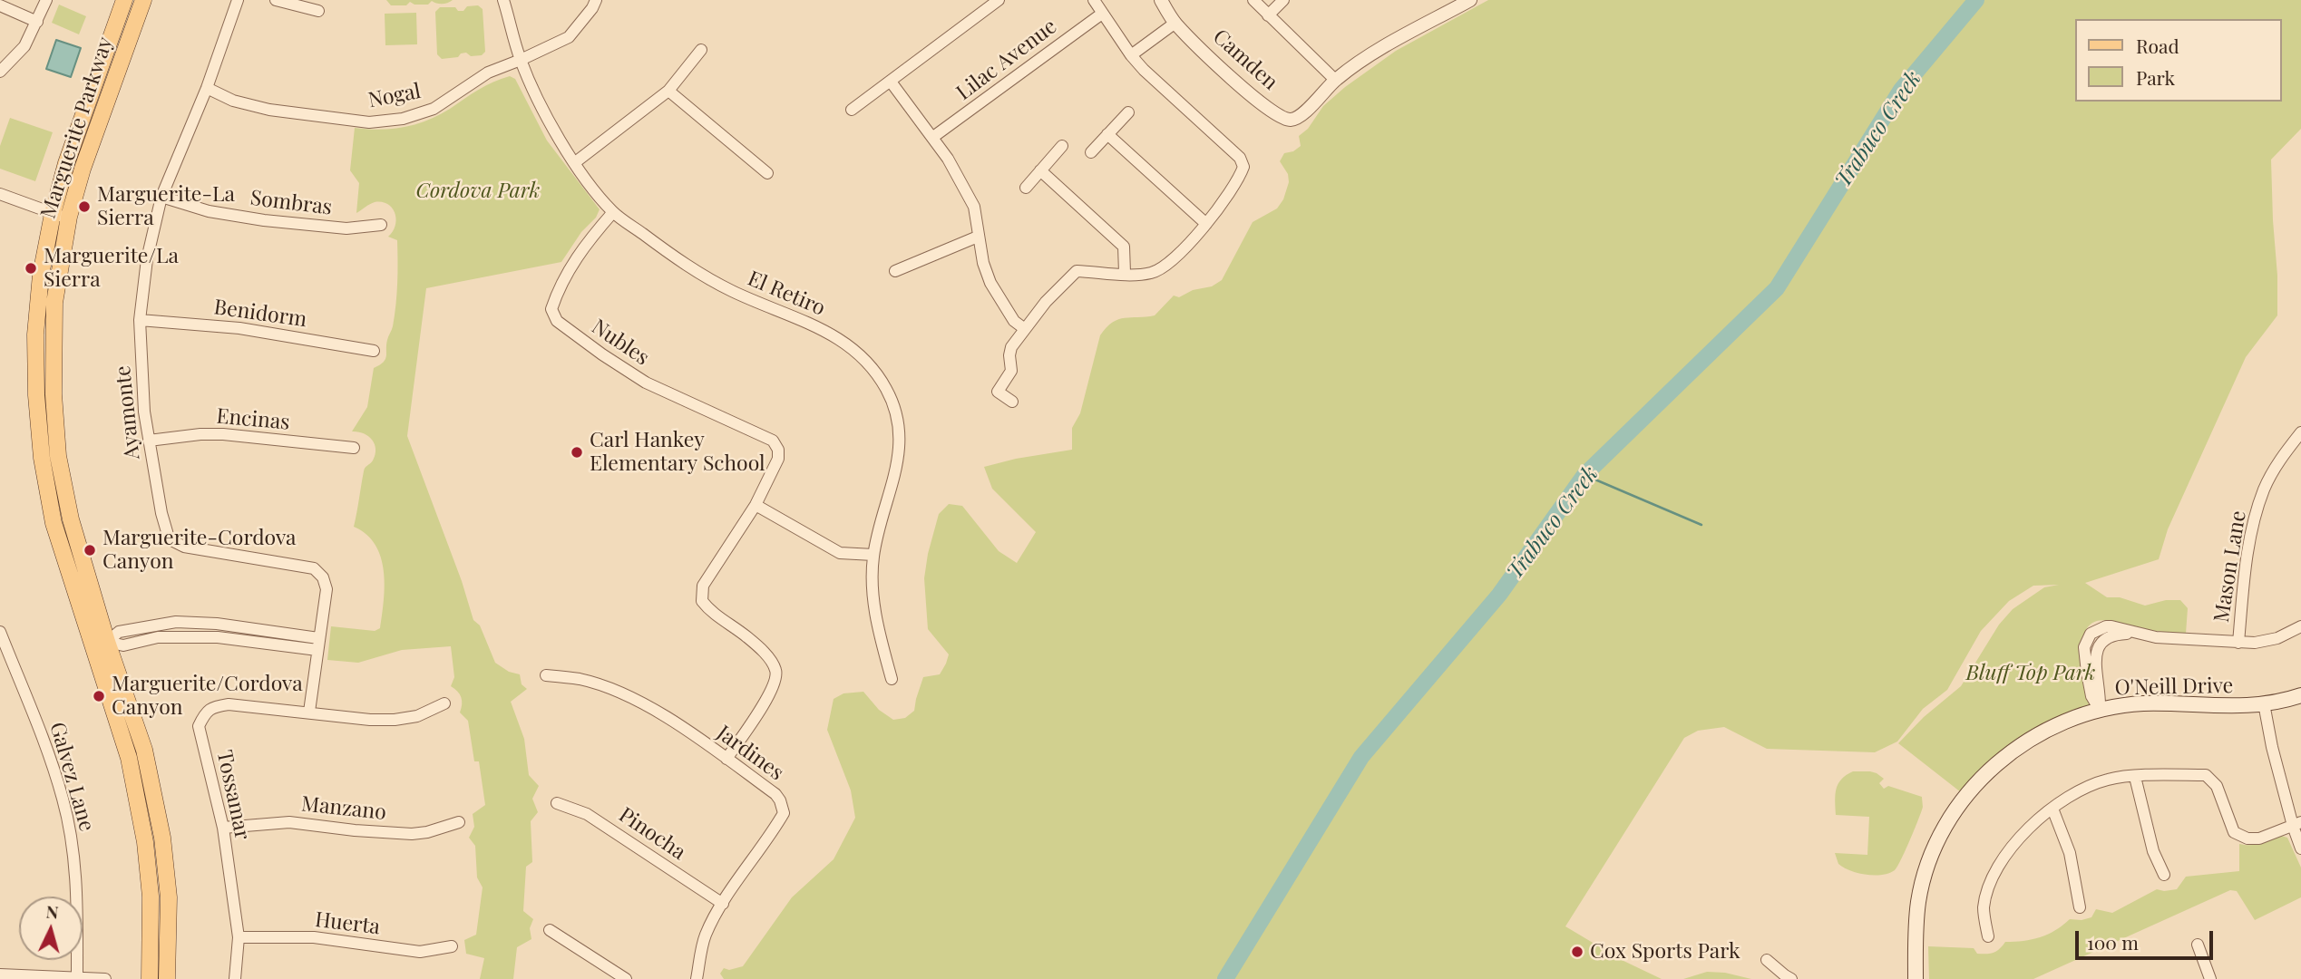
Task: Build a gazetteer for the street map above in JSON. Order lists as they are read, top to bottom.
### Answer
{
  "streets": {
    "main road": ["Marguerite Parkway", "O'Neill Drive"],
    "street": [
      "Lilac Avenue",
      "Camden",
      "Nogal",
      "Sombras",
      "El Retiro",
      "Benidorm",
      "Nubles",
      "Ayamonte",
      "Encinas",
      "Mason Lane",
      "Jardines",
      "Galvez Lane",
      "Tossamar",
      "Manzano",
      "Pinocha",
      "Huerta"
    ]
  },
  "crossings": [
    ["Nogal", "El Retiro"],
    ["Nogal", "Ayamonte"],
    ["Sombras", "Ayamonte"],
    ["El Retiro", "Nubles"],
    ["Benidorm", "Ayamonte"],
    ["Ayamonte", "Encinas"],
    ["Ayamonte", "Tossamar"],
    ["Jardines", "Pinocha"],
    ["Tossamar", "Manzano"],
    ["Tossamar", "Huerta"]
  ],
  "water": ["Trabuco Creek"],
  "parks": ["Cordova Park", "Bluff Top Park"],
  "places": [
    "Marguerite-La Sierra",
    "Marguerite/La Sierra",
    "Carl Hankey Elementary School",
    "Marguerite-Cordova Canyon",
    "Marguerite/Cordova Canyon",
    "Cox Sports Park"
  ],
  "legend": ["Road", "Park"],
  "scale_bar": "100 m",
  "north": "top"
}
